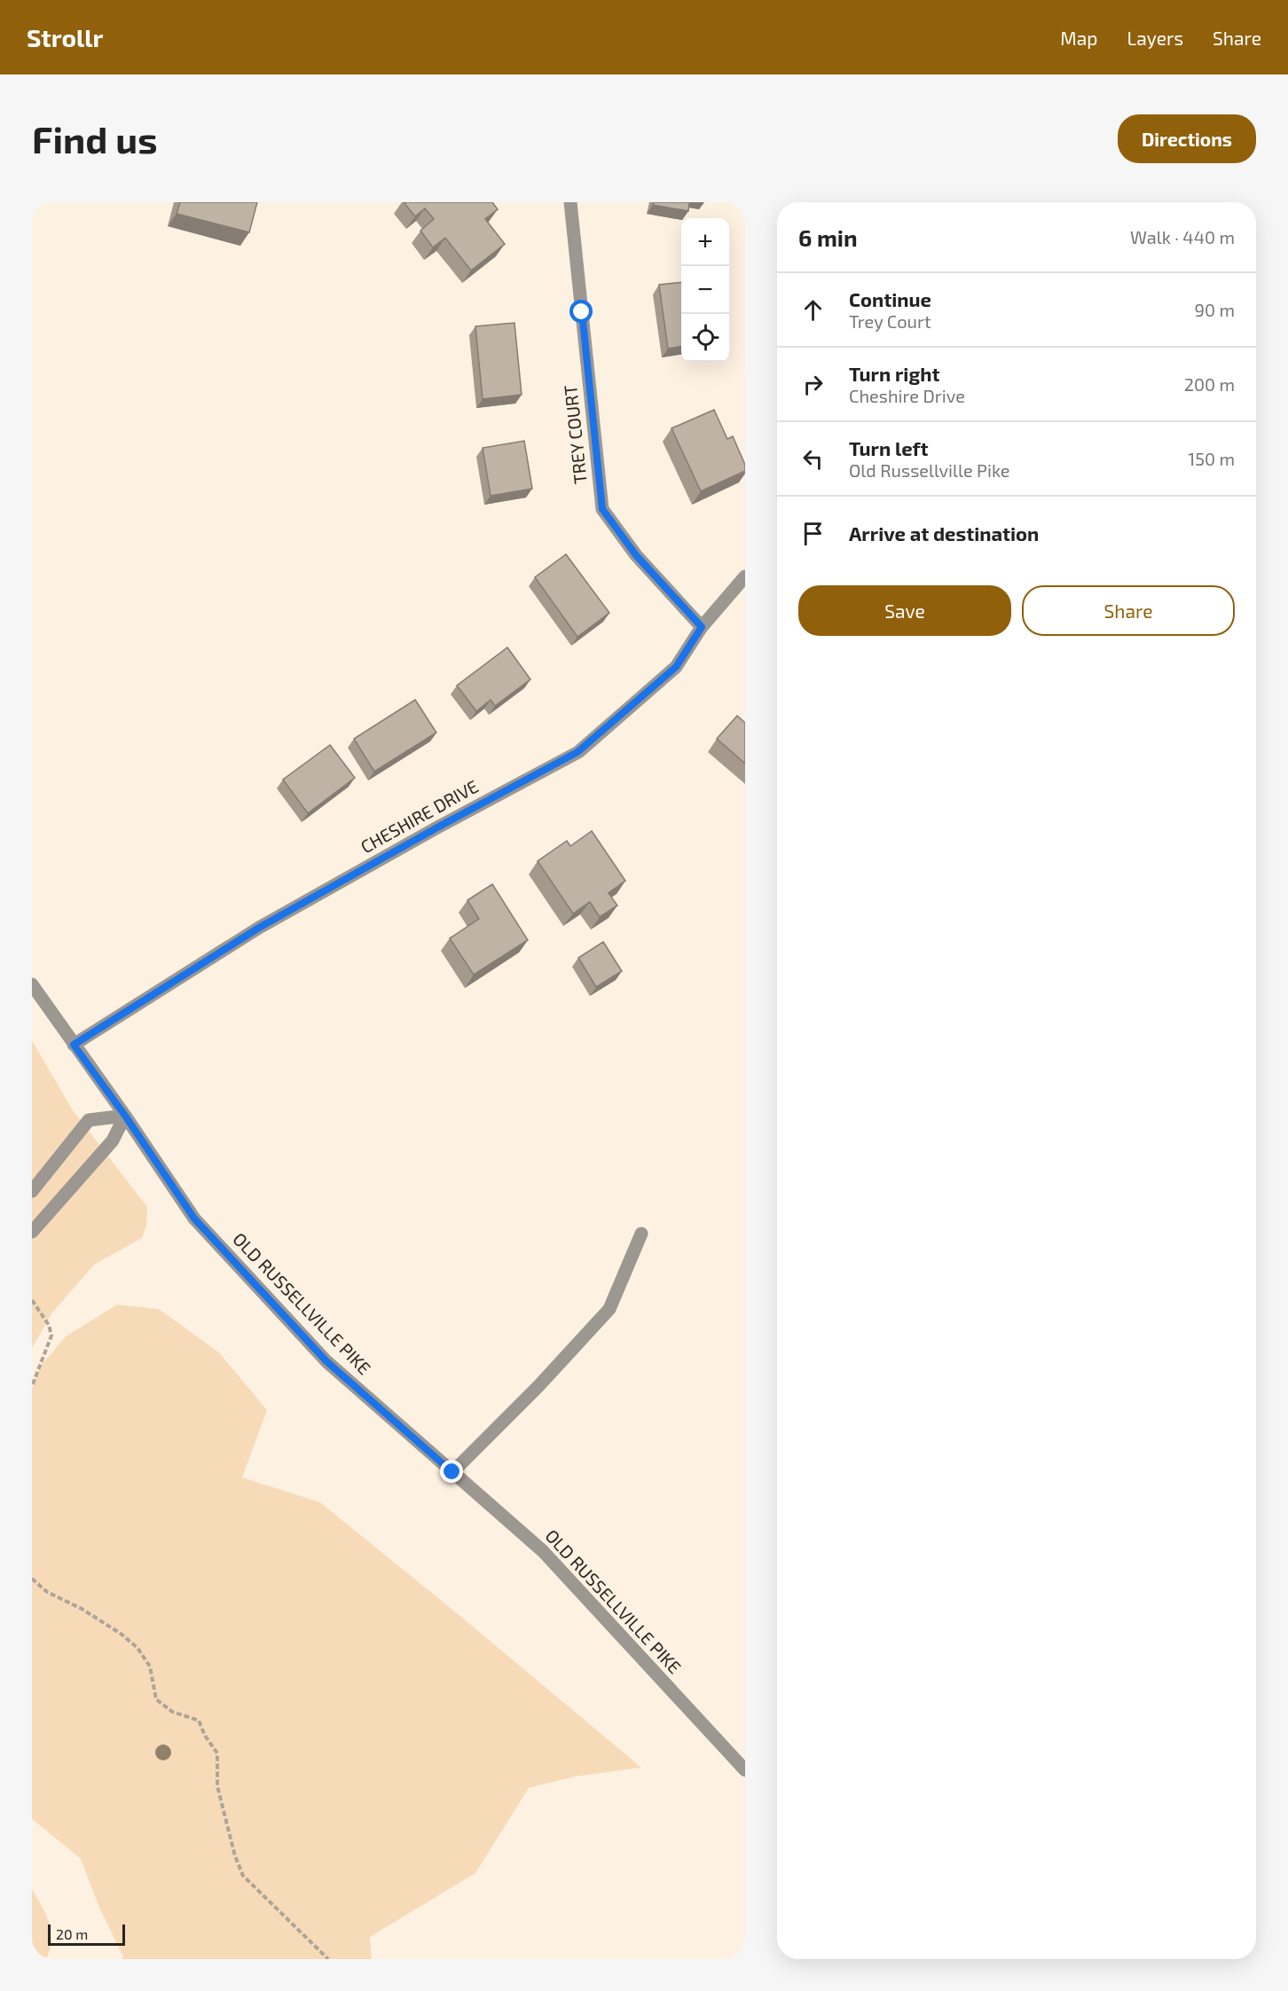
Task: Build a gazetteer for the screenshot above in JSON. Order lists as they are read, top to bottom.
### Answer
{
  "streets": {
    "street": ["TREY COURT", "CHESHIRE DRIVE", "OLD RUSSELLVILLE PIKE"]
  },
  "crossings": [
    ["TREY COURT", "CHESHIRE DRIVE"],
    ["CHESHIRE DRIVE", "OLD RUSSELLVILLE PIKE"]
  ],
  "scale_bar": "20 m",
  "page": {
    "header": "Strollr",
    "nav": ["Map", "Layers", "Share"],
    "buttons": [
      "Directions",
      ["Save", "Share"]
    ],
    "title": "Find us",
    "heading": ["6 min", "Walk · 440 m"],
    "map_buttons": ["+", "−"],
    "list": [
      ["Continue", "Trey Court", "90 m"],
      ["Turn right", "Cheshire Drive", "200 m"],
      ["Turn left", "Old Russellville Pike", "150 m"],
      "Arrive at destination"
    ],
    "scale": "20 m"
  }
}
